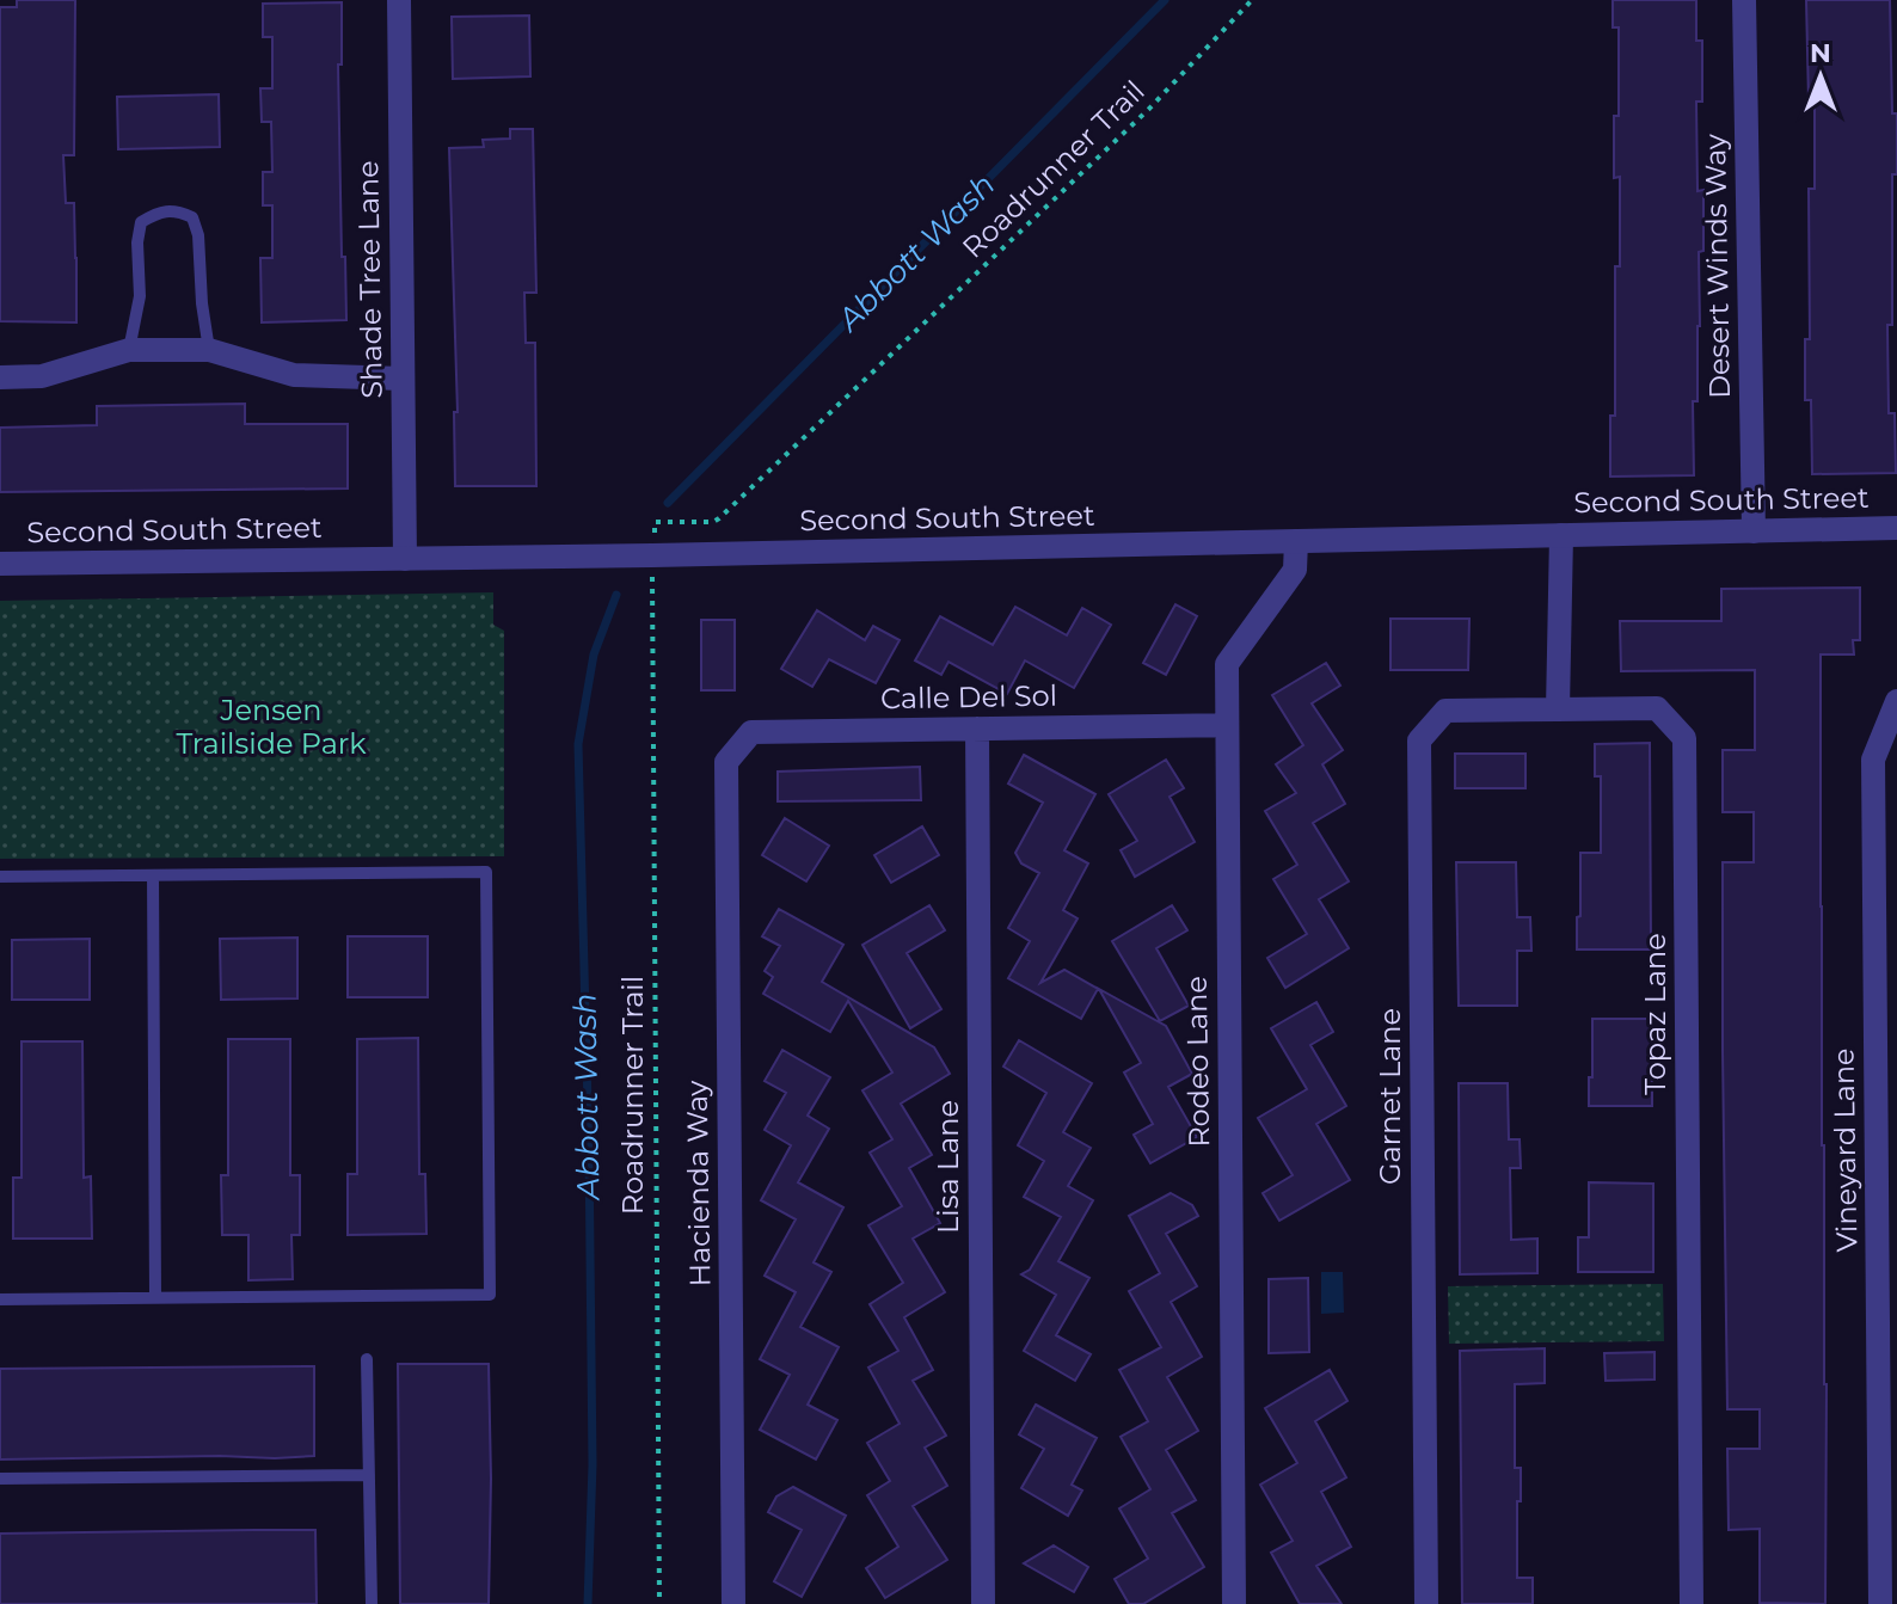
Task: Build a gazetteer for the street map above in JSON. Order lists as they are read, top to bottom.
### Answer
{
  "streets": {
    "street": [
      "Desert Winds Way",
      "Shade Tree Lane",
      "Second South Street",
      "Calle Del Sol",
      "Topaz Lane",
      "Rodeo Lane",
      "Garnet Lane",
      "Vineyard Lane",
      "Lisa Lane",
      "Hacienda Way"
    ],
    "path": ["Roadrunner Trail"]
  },
  "crossings": [
    ["Desert Winds Way", "Second South Street"],
    ["Shade Tree Lane", "Second South Street"],
    ["Second South Street", "Rodeo Lane"],
    ["Calle Del Sol", "Rodeo Lane"],
    ["Calle Del Sol", "Lisa Lane"],
    ["Calle Del Sol", "Hacienda Way"],
    ["Topaz Lane", "Garnet Lane"]
  ],
  "water": ["Abbott Wash"],
  "parks": ["Jensen Trailside Park"],
  "north": "top"
}
